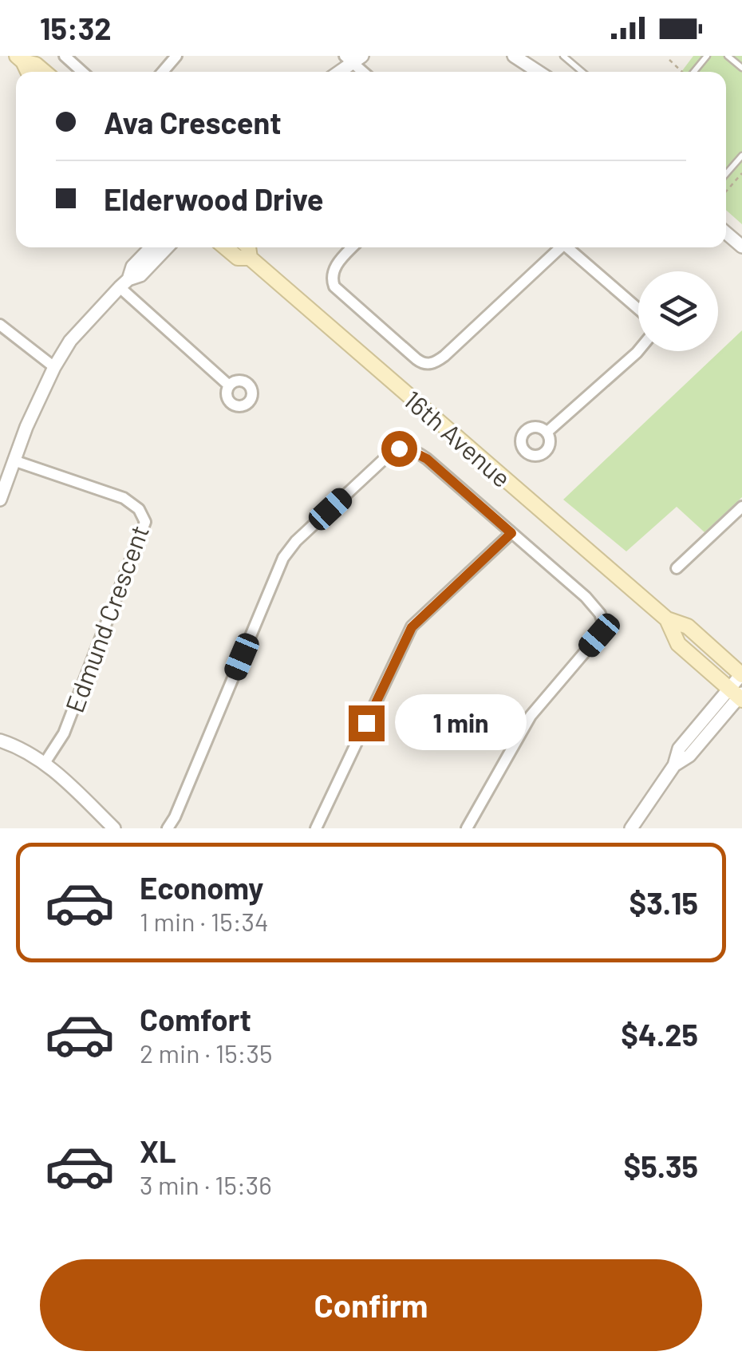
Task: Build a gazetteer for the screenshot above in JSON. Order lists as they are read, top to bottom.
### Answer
{
  "streets": {
    "main road": ["16th Avenue"],
    "street": ["Edmund Crescent"]
  },
  "page": {
    "status": "15:32",
    "banner": ["Ava Crescent", "Elderwood Drive"],
    "bubble": "1 min",
    "list": [
      {
        "name": "Economy",
        "note": "1 min · 15:34",
        "value": "$3.15"
      },
      {
        "name": "Comfort",
        "note": "2 min · 15:35",
        "value": "$4.25"
      },
      {
        "name": "XL",
        "note": "3 min · 15:36",
        "value": "$5.35"
      }
    ],
    "buttons": "Confirm"
  }
}
